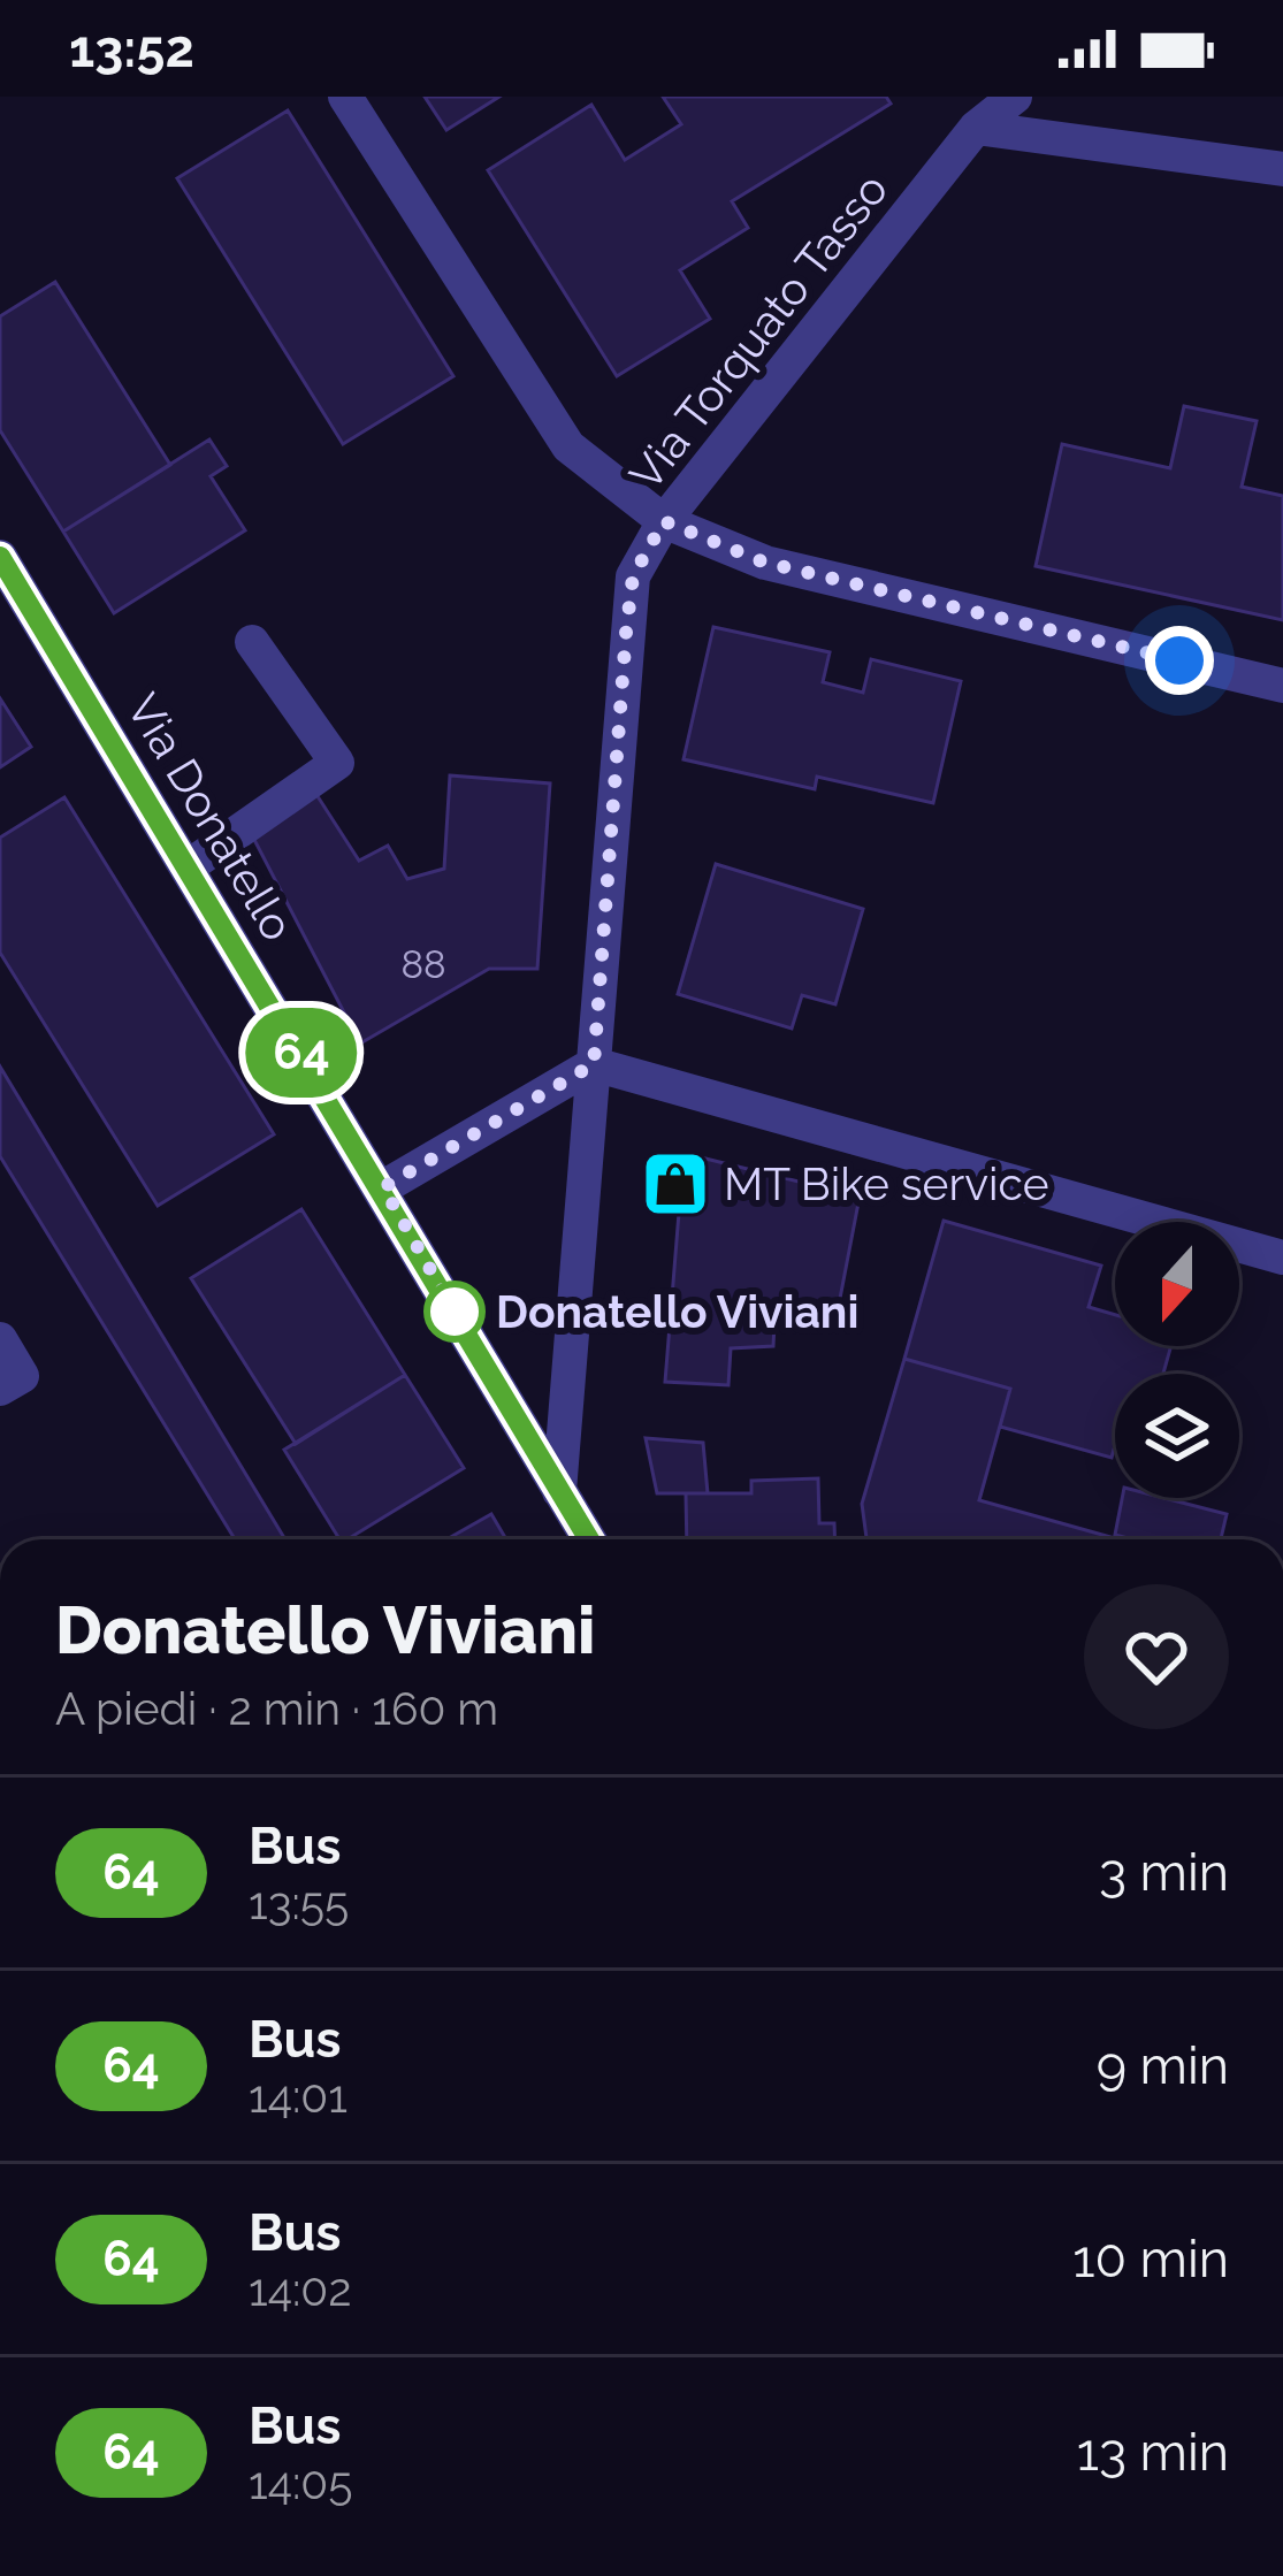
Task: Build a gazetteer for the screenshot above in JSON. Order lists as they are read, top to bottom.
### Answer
{
  "streets": {
    "street": ["Via Torquato Tasso", "Via Donatello"]
  },
  "crossings": [
    ["Via Torquato Tasso", "Via Donatello"]
  ],
  "places": {
    "shop": ["MT Bike service"],
    "other": ["Donatello Viviani"]
  },
  "lines": ["bus line 64"],
  "house_numbers": ["88"],
  "north": "bottom",
  "page": {
    "status": "13:52",
    "on_map": "64",
    "heading": ["Donatello Viviani", "A piedi · 2 min · 160 m"],
    "list": [
      {
        "mark": "64",
        "name": "Bus",
        "note": "13:55",
        "value": "3 min"
      },
      {
        "mark": "64",
        "name": "Bus",
        "note": "14:01",
        "value": "9 min"
      },
      {
        "mark": "64",
        "name": "Bus",
        "note": "14:02",
        "value": "10 min"
      },
      {
        "mark": "64",
        "name": "Bus",
        "note": "14:05",
        "value": "13 min"
      }
    ]
  }
}
